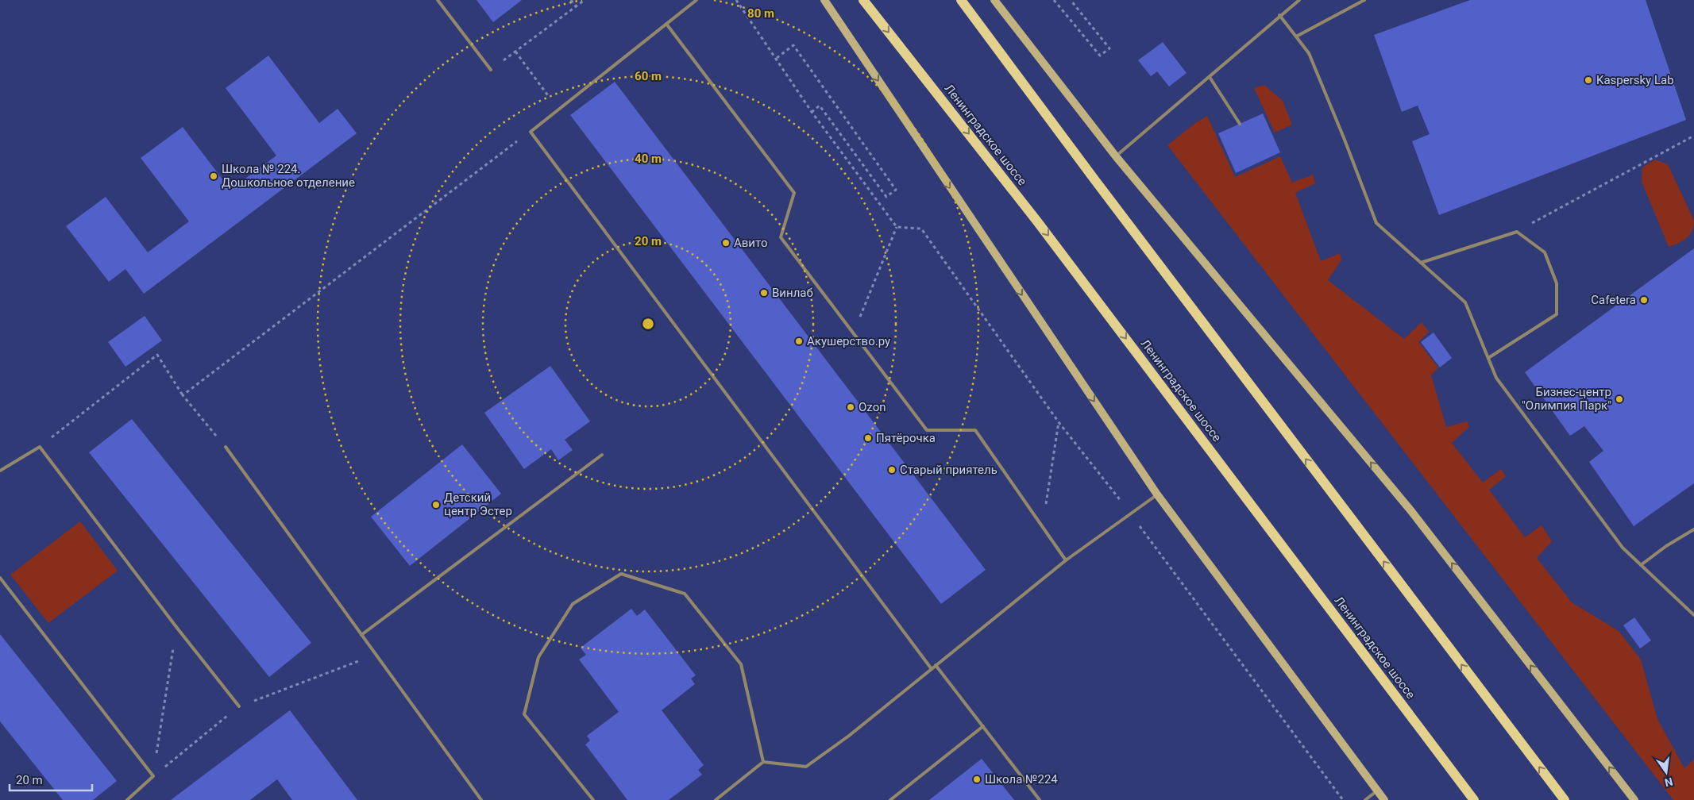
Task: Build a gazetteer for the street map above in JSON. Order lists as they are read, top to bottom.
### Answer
{
  "streets": {
    "main road": ["Ленинградское шоссе"]
  },
  "places": [
    "Kaspersky Lab",
    "Школа № 224. Дошкольное отделение",
    "Авито",
    "Винлаб",
    "Cafetera",
    "Акушерство.ру",
    "Бизнес-центр \"Олимпия Парк\"",
    "Ozon",
    "Пятёрочка",
    "Старый приятель",
    "Детский центр Эстер",
    "Школа №224"
  ],
  "scale_bar": "20 m",
  "north": "bottom",
  "rings": [
    "80 m",
    "60 m",
    "40 m",
    "20 m"
  ]
}
